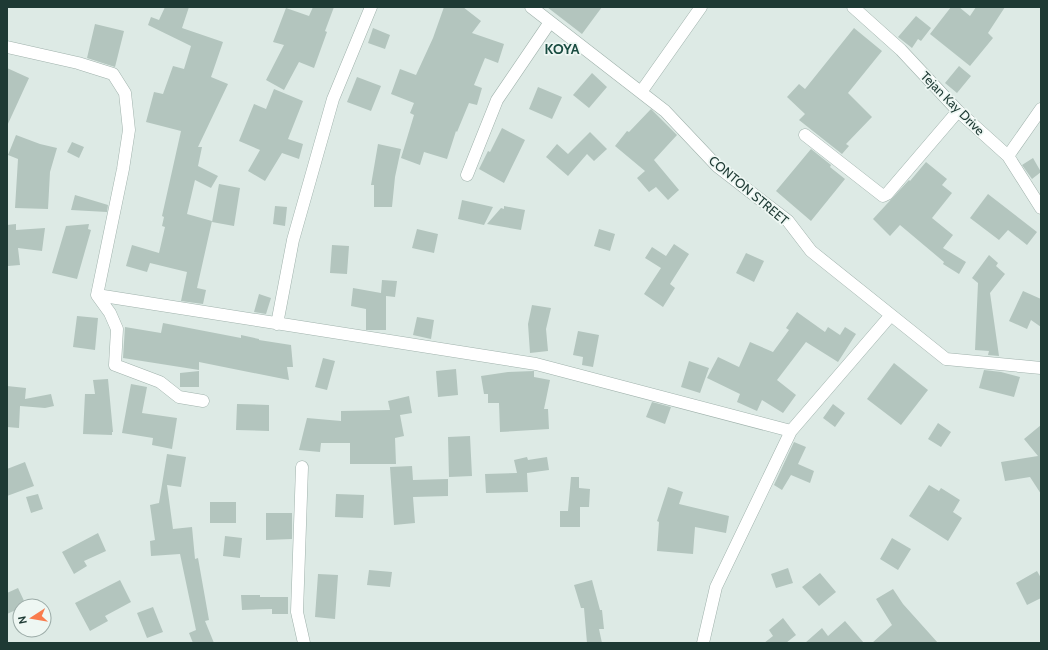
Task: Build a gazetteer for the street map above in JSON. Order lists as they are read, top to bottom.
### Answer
{
  "streets": {
    "street": ["Tejan Kay Drive", "CONTON STREET"]
  },
  "districts": ["KOYA"],
  "north": "left"
}
